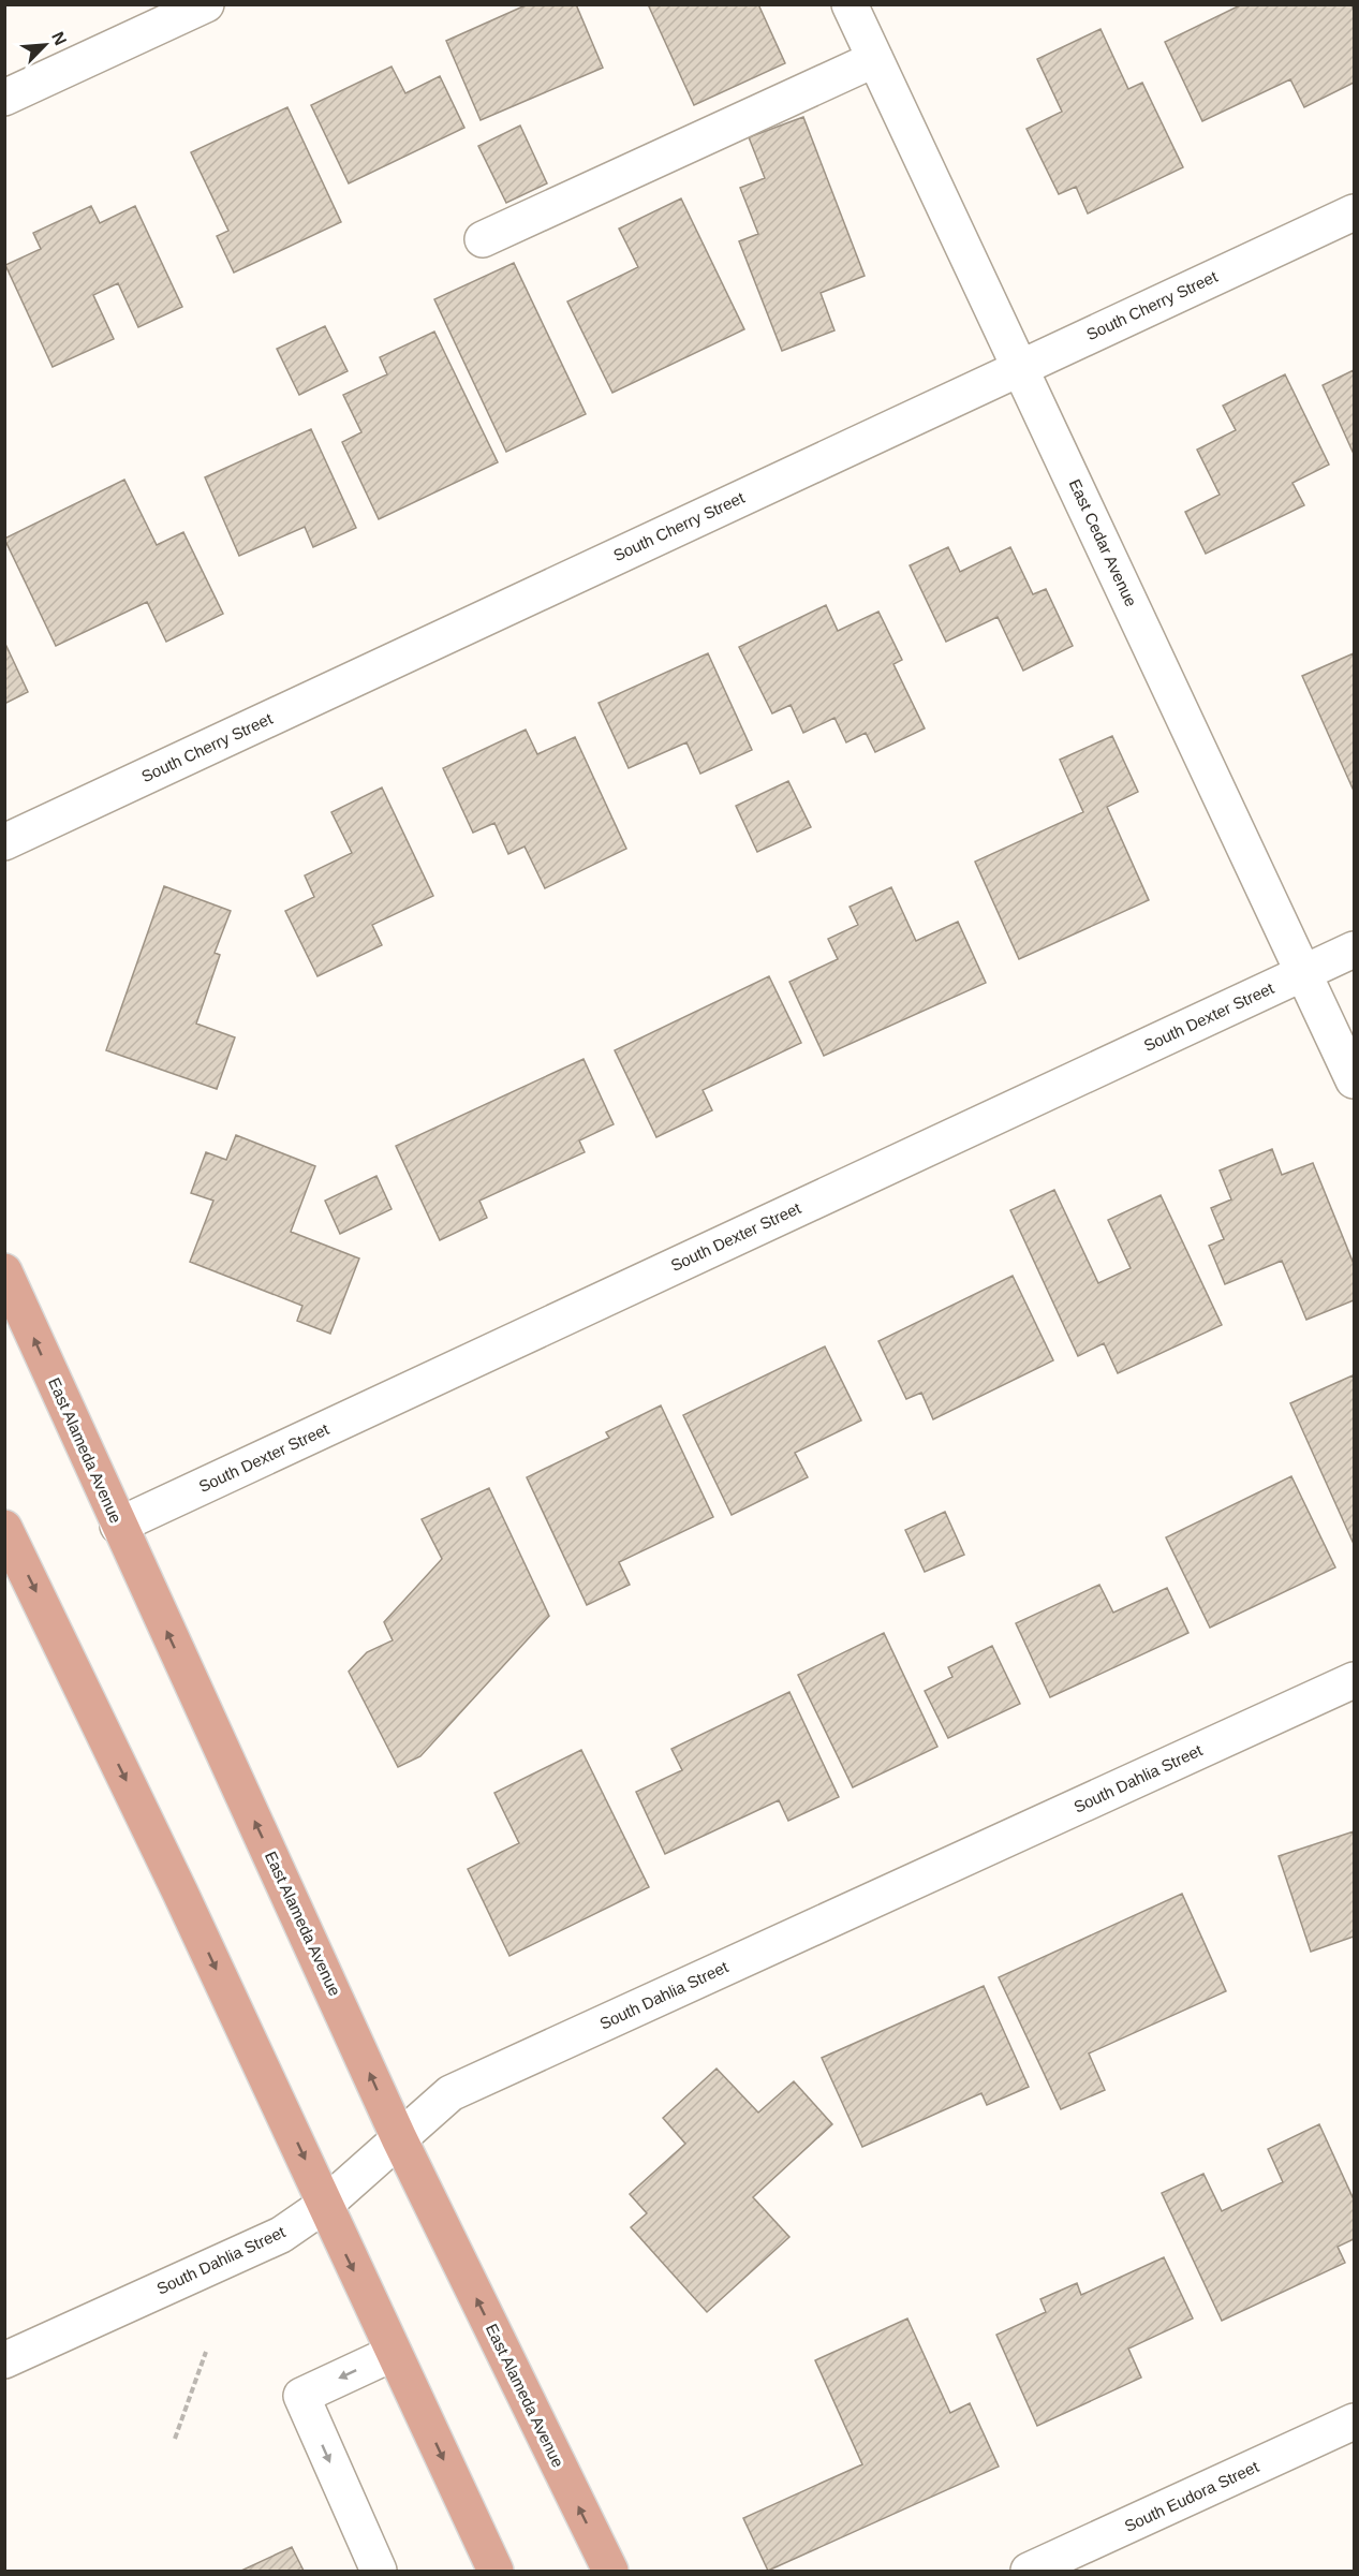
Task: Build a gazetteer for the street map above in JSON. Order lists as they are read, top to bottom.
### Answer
{
  "streets": {
    "main road": ["East Alameda Avenue"],
    "street": [
      "South Cherry Street",
      "East Cedar Avenue",
      "South Dexter Street",
      "South Dahlia Street",
      "South Eudora Street"
    ]
  },
  "crossings": [
    ["South Cherry Street", "East Cedar Avenue"],
    ["East Cedar Avenue", "South Dexter Street"],
    ["South Dexter Street", "East Alameda Avenue"],
    ["East Alameda Avenue", "South Dahlia Street"]
  ],
  "north": "top right"
}
